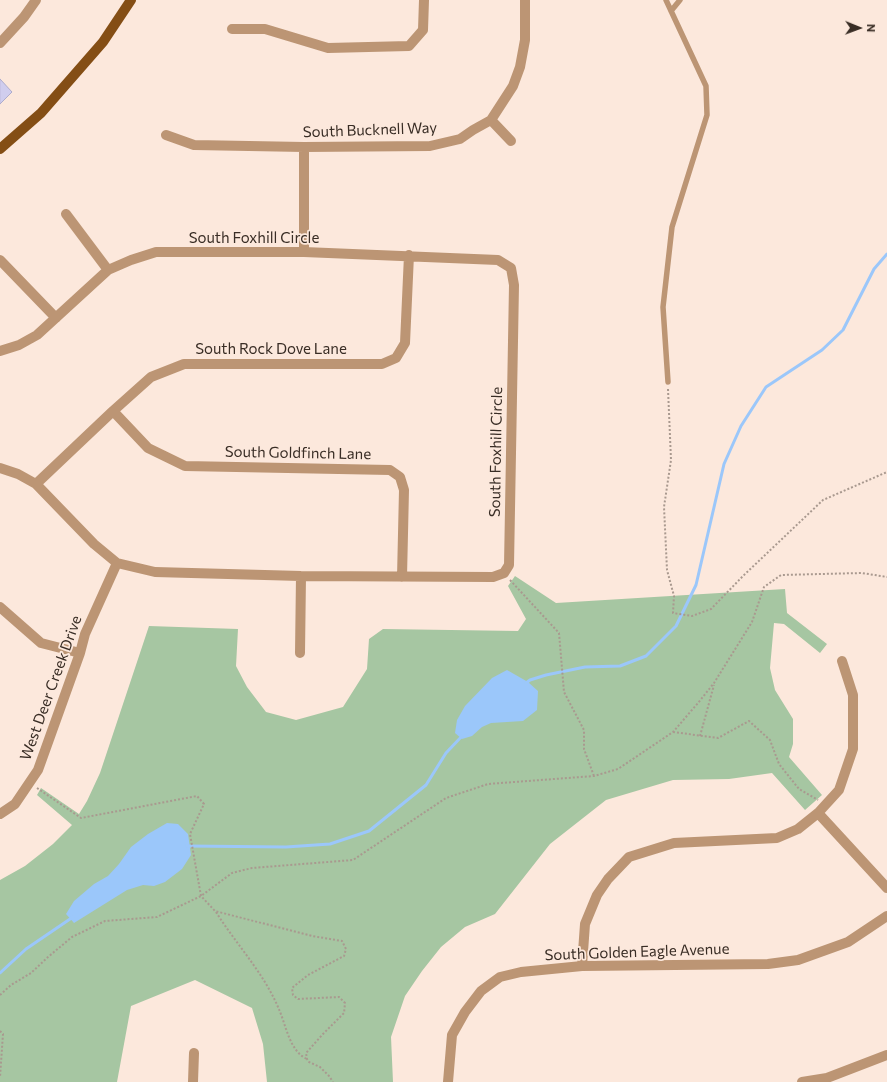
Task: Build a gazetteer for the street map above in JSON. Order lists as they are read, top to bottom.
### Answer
{
  "streets": {
    "street": [
      "South Bucknell Way",
      "South Foxhill Circle",
      "South Rock Dove Lane",
      "South Goldfinch Lane",
      "West Deer Creek Drive",
      "South Golden Eagle Avenue"
    ]
  },
  "crossings": [
    ["South Foxhill Circle", "South Rock Dove Lane"],
    ["South Rock Dove Lane", "South Goldfinch Lane"]
  ],
  "north": "right"
}
